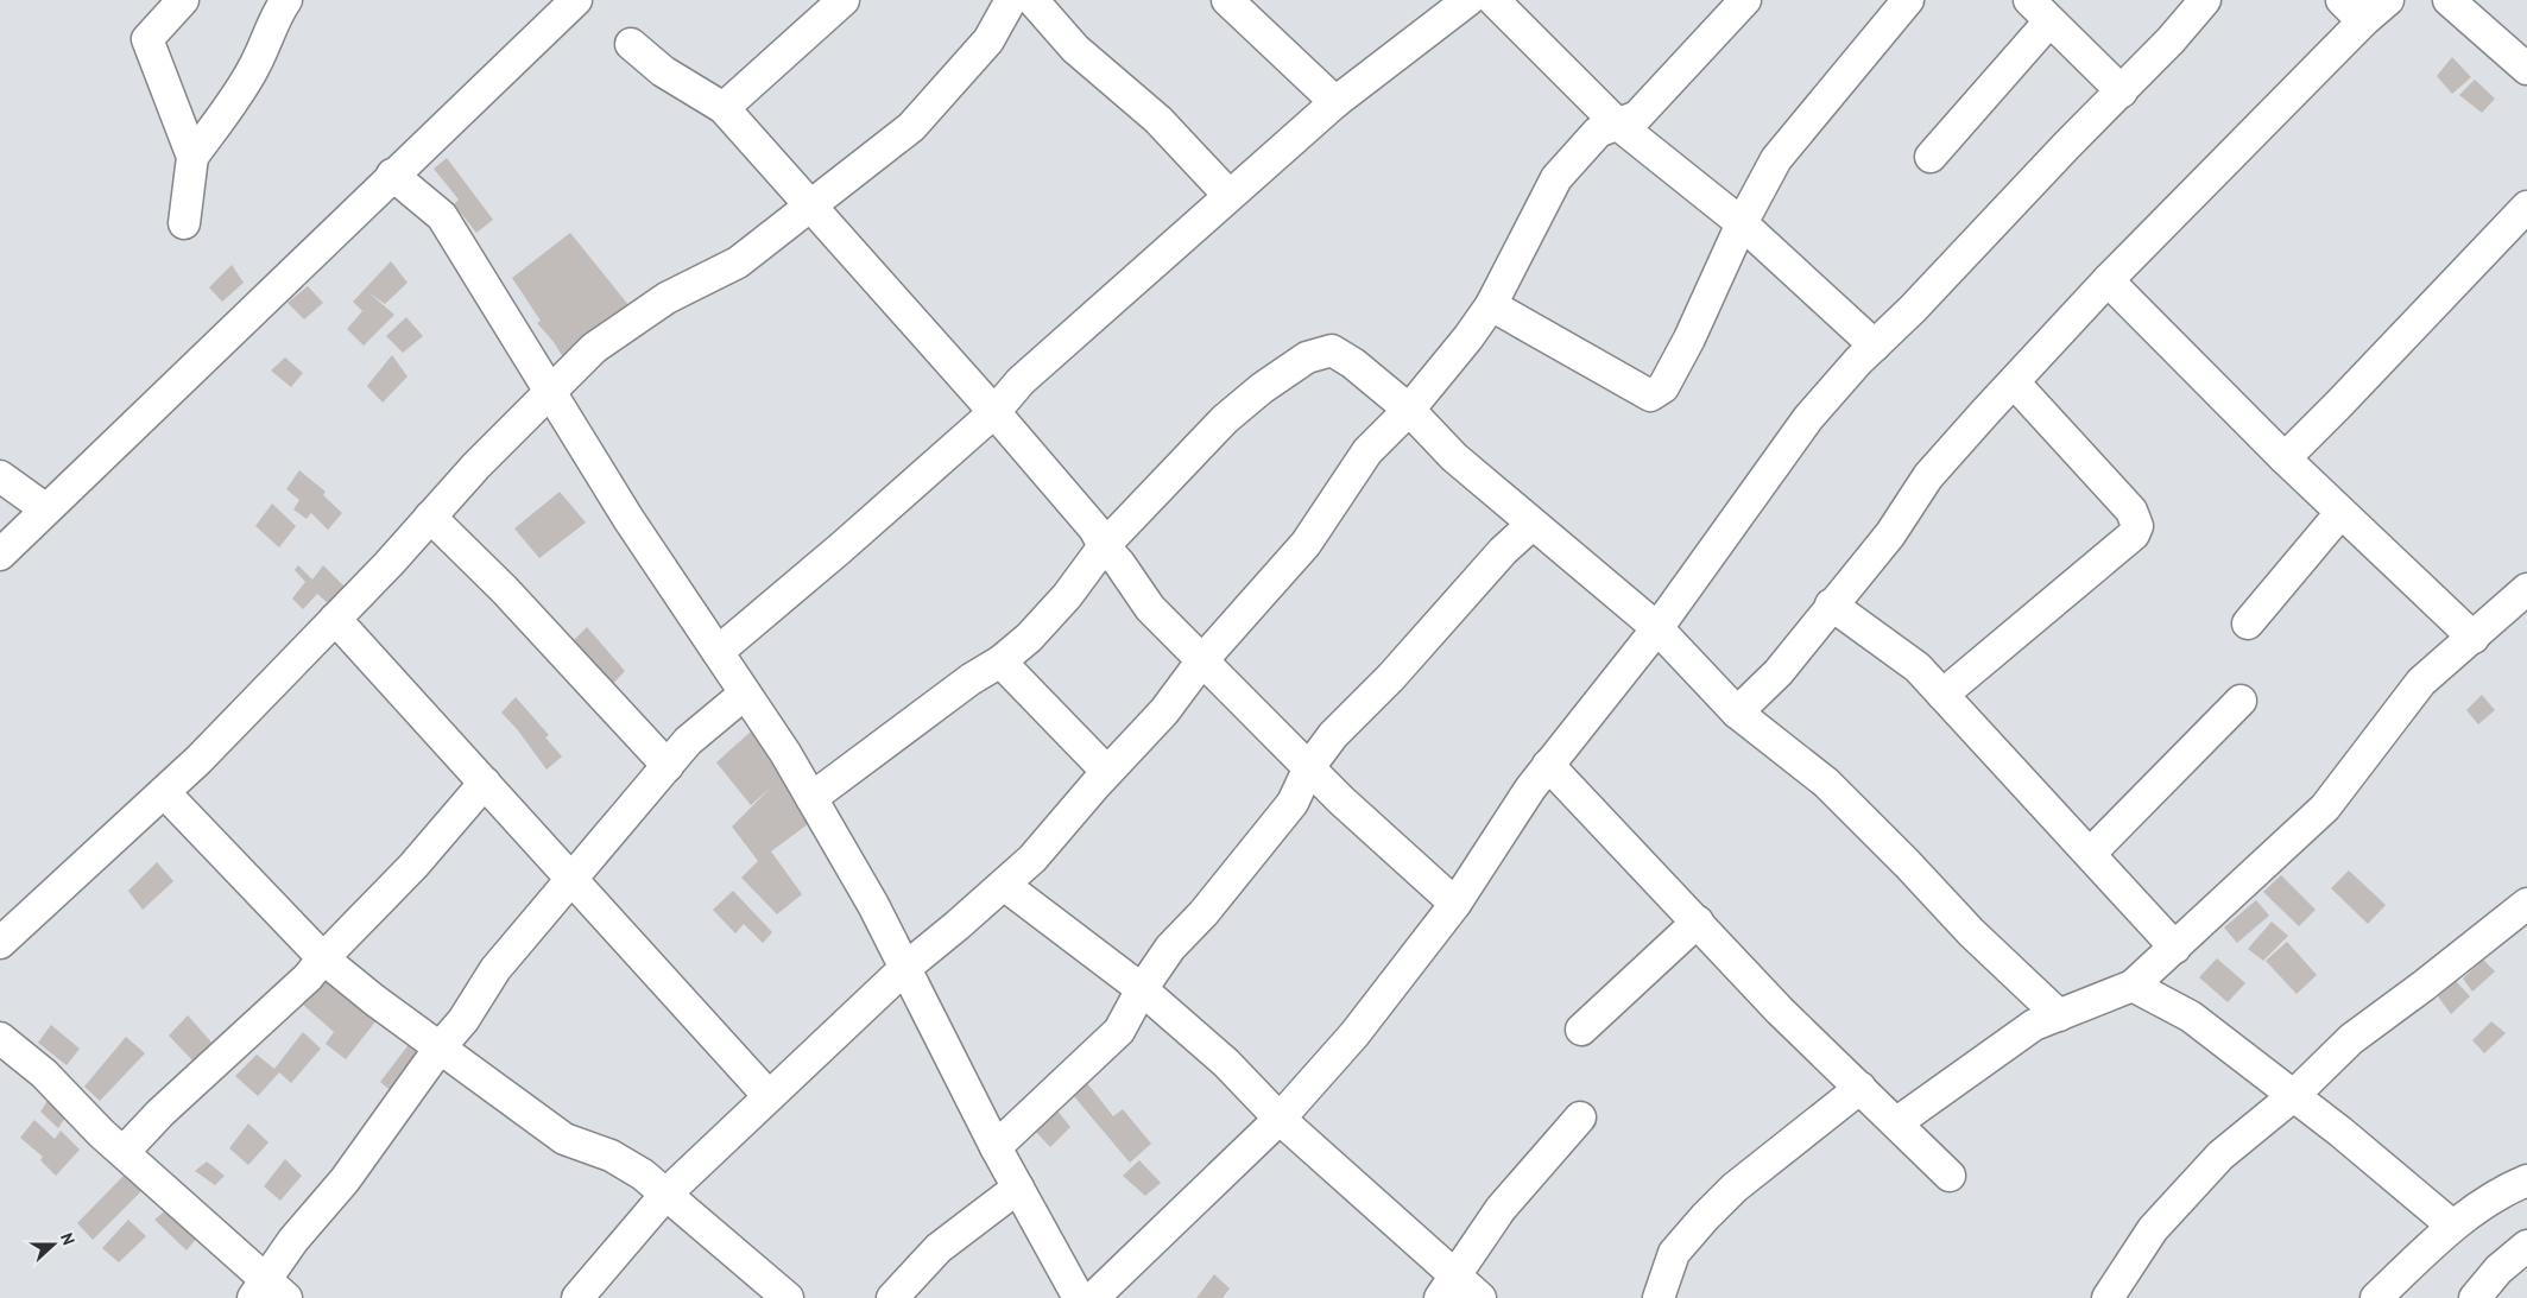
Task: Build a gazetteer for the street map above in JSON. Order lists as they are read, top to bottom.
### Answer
{
  "north": "right"
}
